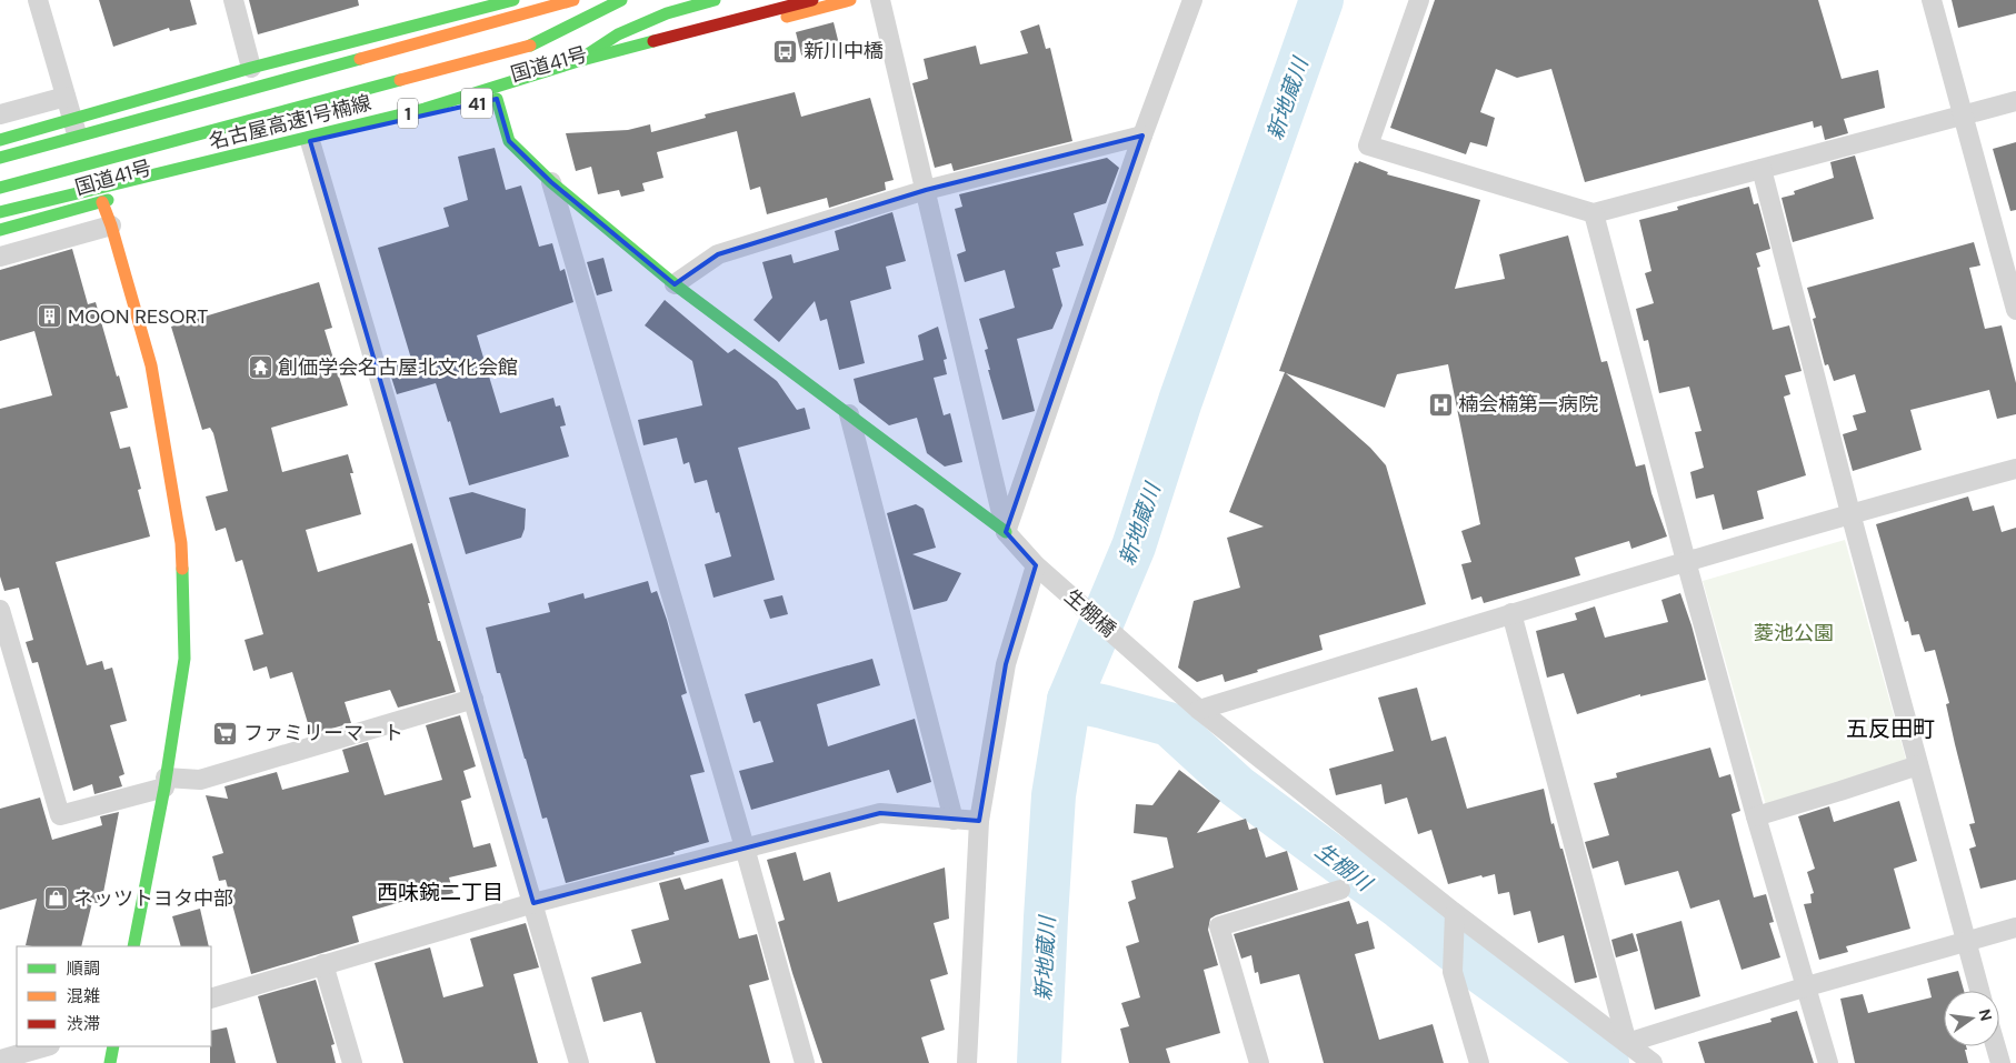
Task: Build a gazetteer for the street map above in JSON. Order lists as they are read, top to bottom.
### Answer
{
  "streets": {
    "main road": [
      "国道41号",
      "41",
      "1",
      "名古屋高速1号楠線"
    ],
    "street": ["生棚橋"]
  },
  "districts": ["五反田町", "西味鋺二丁目"],
  "water": ["新地蔵川", "生棚川"],
  "parks": ["菱池公園"],
  "places": {
    "bus stop": ["新川中橋"],
    "building": ["MOON RESORT"],
    "temple": ["創価学会名古屋北文化会館"],
    "hospital": ["楠会楠第一病院"],
    "supermarket": ["ファミリーマート"],
    "shop": ["ネッツトヨタ中部"]
  },
  "legend": ["順調", "混雑", "渋滞"],
  "north": "right"
}
